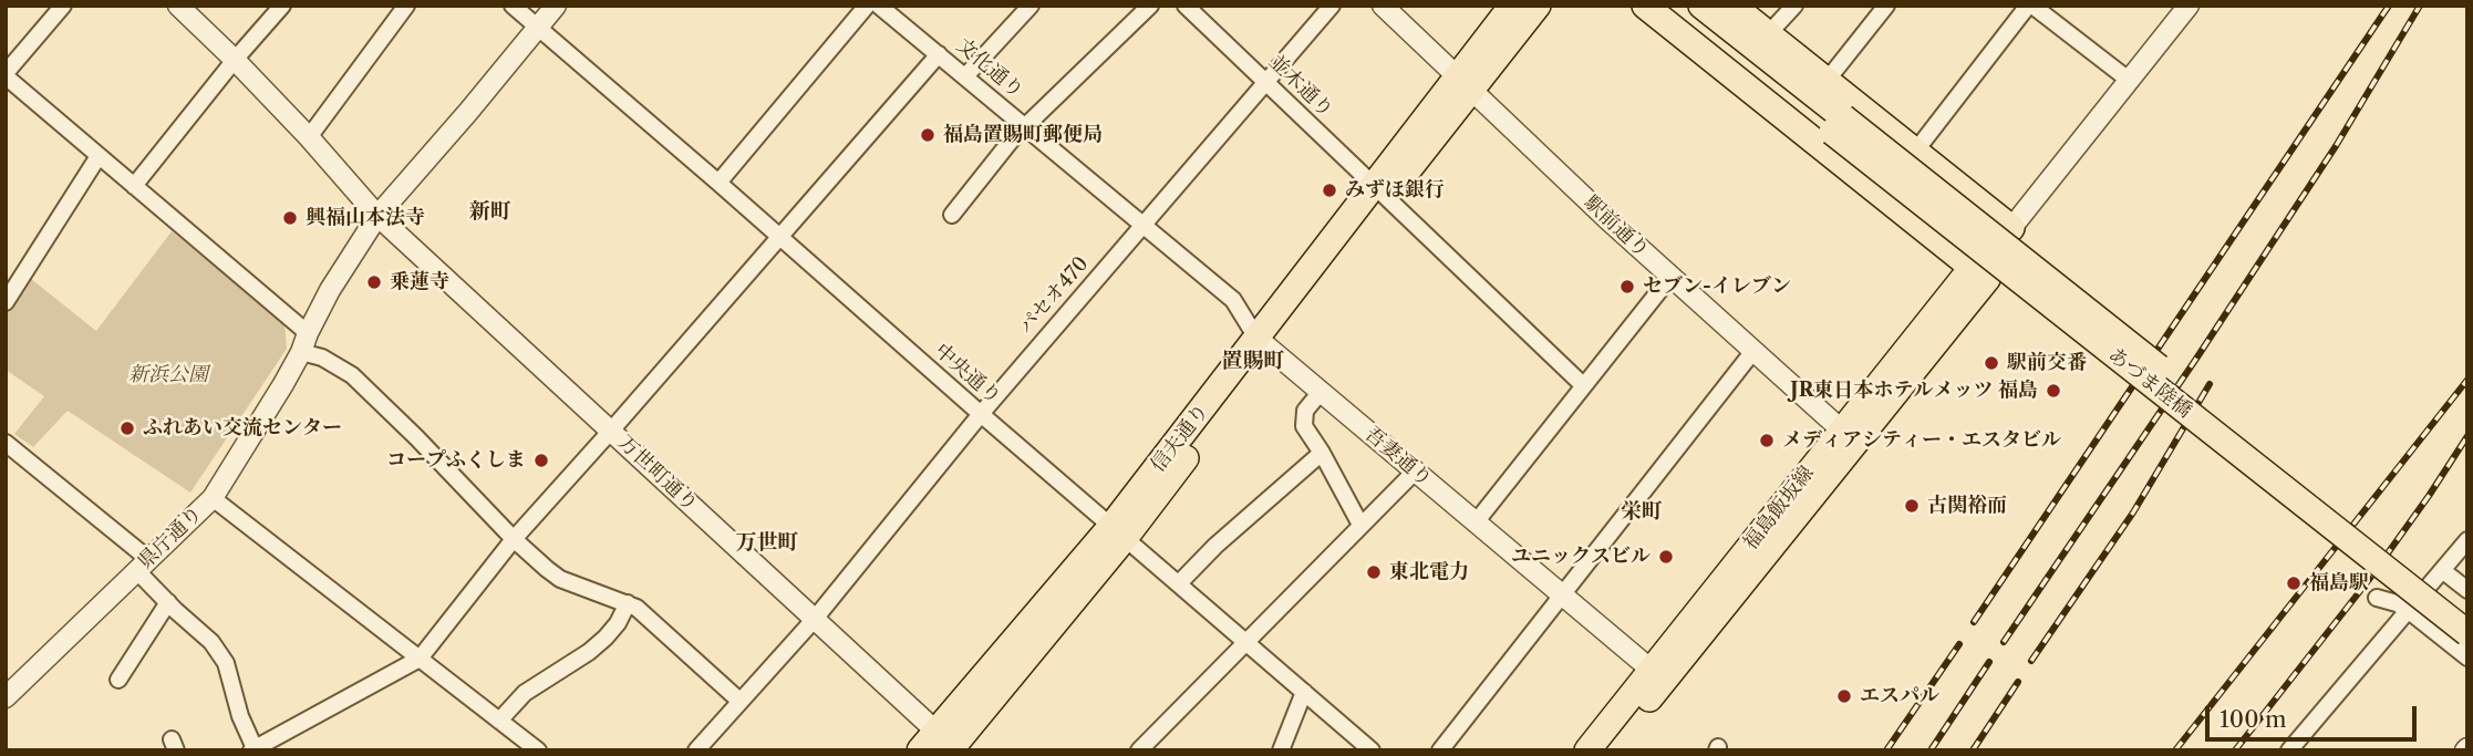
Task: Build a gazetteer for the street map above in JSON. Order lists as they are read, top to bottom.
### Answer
{
  "streets": {
    "main road": ["あづま陸橋", "信夫通り", "福島飯坂線"],
    "street": [
      "文化通り",
      "並木通り",
      "駅前通り",
      "パセオ470",
      "中央通り",
      "吾妻通り",
      "万世町通り",
      "県庁通り"
    ]
  },
  "crossings": [
    ["文化通り", "パセオ470"],
    ["文化通り", "吾妻通り"],
    ["並木通り", "パセオ470"],
    ["並木通り", "信夫通り"],
    ["駅前通り", "信夫通り"],
    ["駅前通り", "福島飯坂線"],
    ["パセオ470", "中央通り"],
    ["パセオ470", "吾妻通り"],
    ["パセオ470", "万世町通り"],
    ["中央通り", "信夫通り"],
    ["中央通り", "県庁通り"],
    ["信夫通り", "吾妻通り"],
    ["信夫通り", "万世町通り"],
    ["吾妻通り", "福島飯坂線"],
    ["万世町通り", "県庁通り"]
  ],
  "districts": [
    "新町",
    "置賜町",
    "栄町",
    "万世町"
  ],
  "parks": ["新浜公園"],
  "places": [
    "福島置賜町郵便局",
    "みずほ銀行",
    "興福山本法寺",
    "乗蓮寺",
    "セブン-イレブン",
    "駅前交番",
    "JR東日本ホテルメッツ 福島",
    "ふれあい交流センター",
    "メディアシティー・エスタビル",
    "コープふくしま",
    "古関裕而",
    "ユニックスビル",
    "東北電力",
    "福島駅",
    "エスパル"
  ],
  "scale_bar": "100 m"
}
